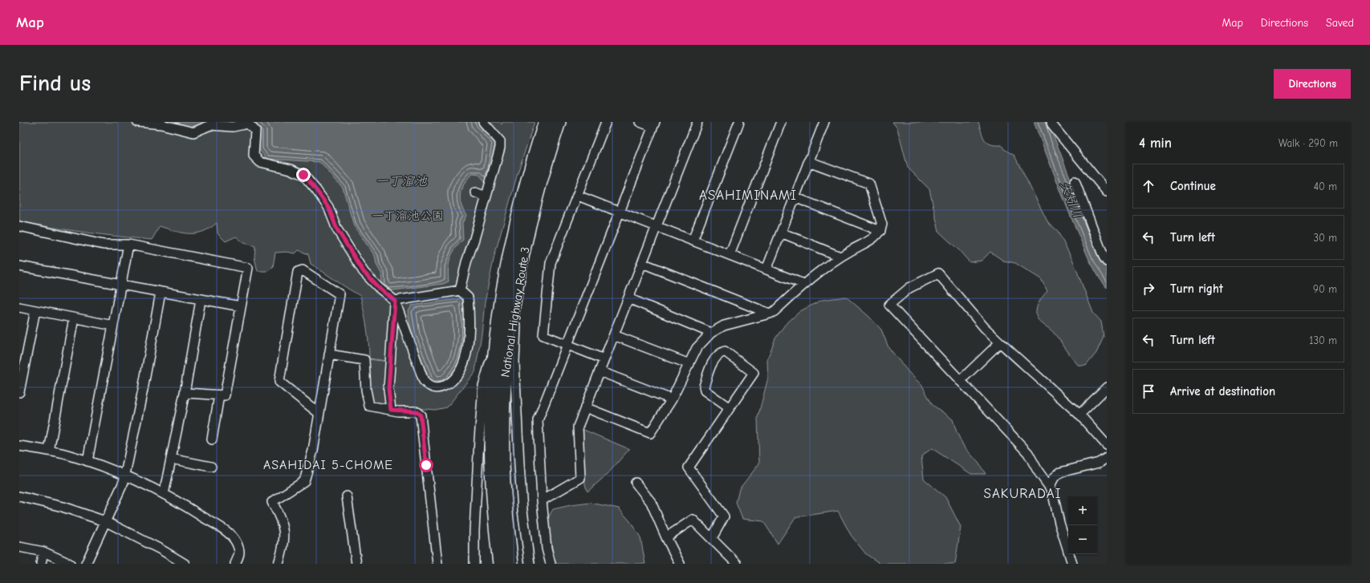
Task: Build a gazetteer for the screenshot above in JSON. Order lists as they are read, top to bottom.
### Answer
{
  "streets": {
    "highway": ["National Highway Route 3"]
  },
  "districts": ["ASAHIMINAMI", "ASAHIDAI 5-CHOME", "SAKURADAI"],
  "water": ["一丁溜池", "矢矧川"],
  "parks": ["一丁溜池公園"],
  "page": {
    "header": "Map",
    "nav": ["Map", "Directions", "Saved"],
    "buttons": "Directions",
    "title": "Find us",
    "heading": ["4 min", "Walk · 290 m"],
    "list": [
      ["Continue", "40 m"],
      ["Turn left", "30 m"],
      ["Turn right", "90 m"],
      ["Turn left", "130 m"],
      "Arrive at destination"
    ],
    "map_buttons": ["+", "−"]
  }
}
